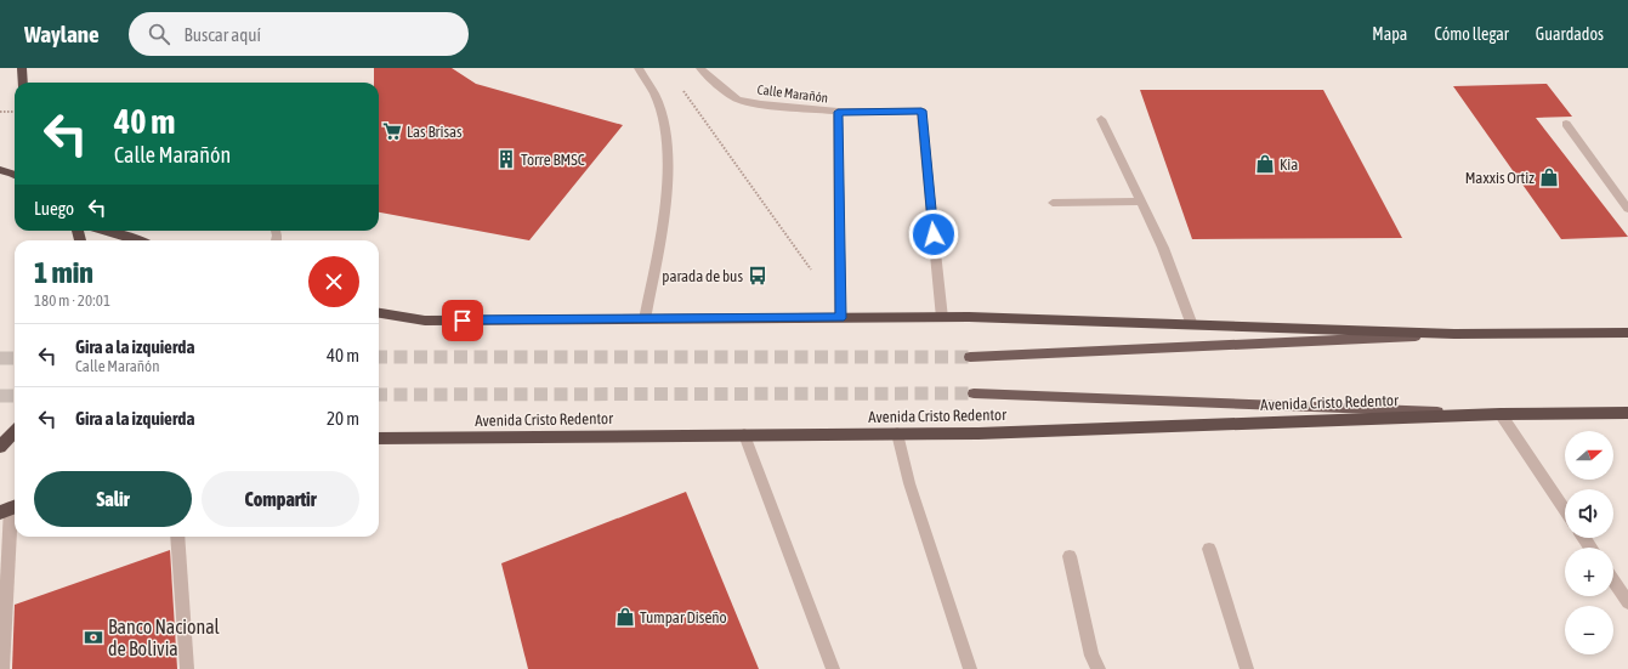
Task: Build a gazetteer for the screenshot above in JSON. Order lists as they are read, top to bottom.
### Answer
{
  "streets": {
    "highway": ["Avenida Cristo Redentor"],
    "street": ["Calle Marañón"]
  },
  "places": {
    "supermarket": ["Las Brisas"],
    "building": ["Torre BMSC"],
    "shop": ["Kia", "Maxxis Ortiz", "Tumpar Diseño"],
    "bus stop": ["parada de bus"],
    "bank": ["Banco Nacional de Bolivia"]
  },
  "north": "right",
  "page": {
    "header": "Waylane",
    "search": "Buscar aquí",
    "nav": ["Mapa", "Cómo llegar", "Guardados"],
    "turn": ["40 m", "Calle Marañón"],
    "then": "Luego",
    "heading": ["1 min", "180 m · 20:01"],
    "list": [
      {
        "name": "Gira a la izquierda",
        "note": "Calle Marañón",
        "value": "40 m"
      },
      {
        "name": "Gira a la izquierda",
        "value": "20 m"
      }
    ],
    "map_buttons": ["+", "−"],
    "buttons": ["Salir", "Compartir"]
  }
}
